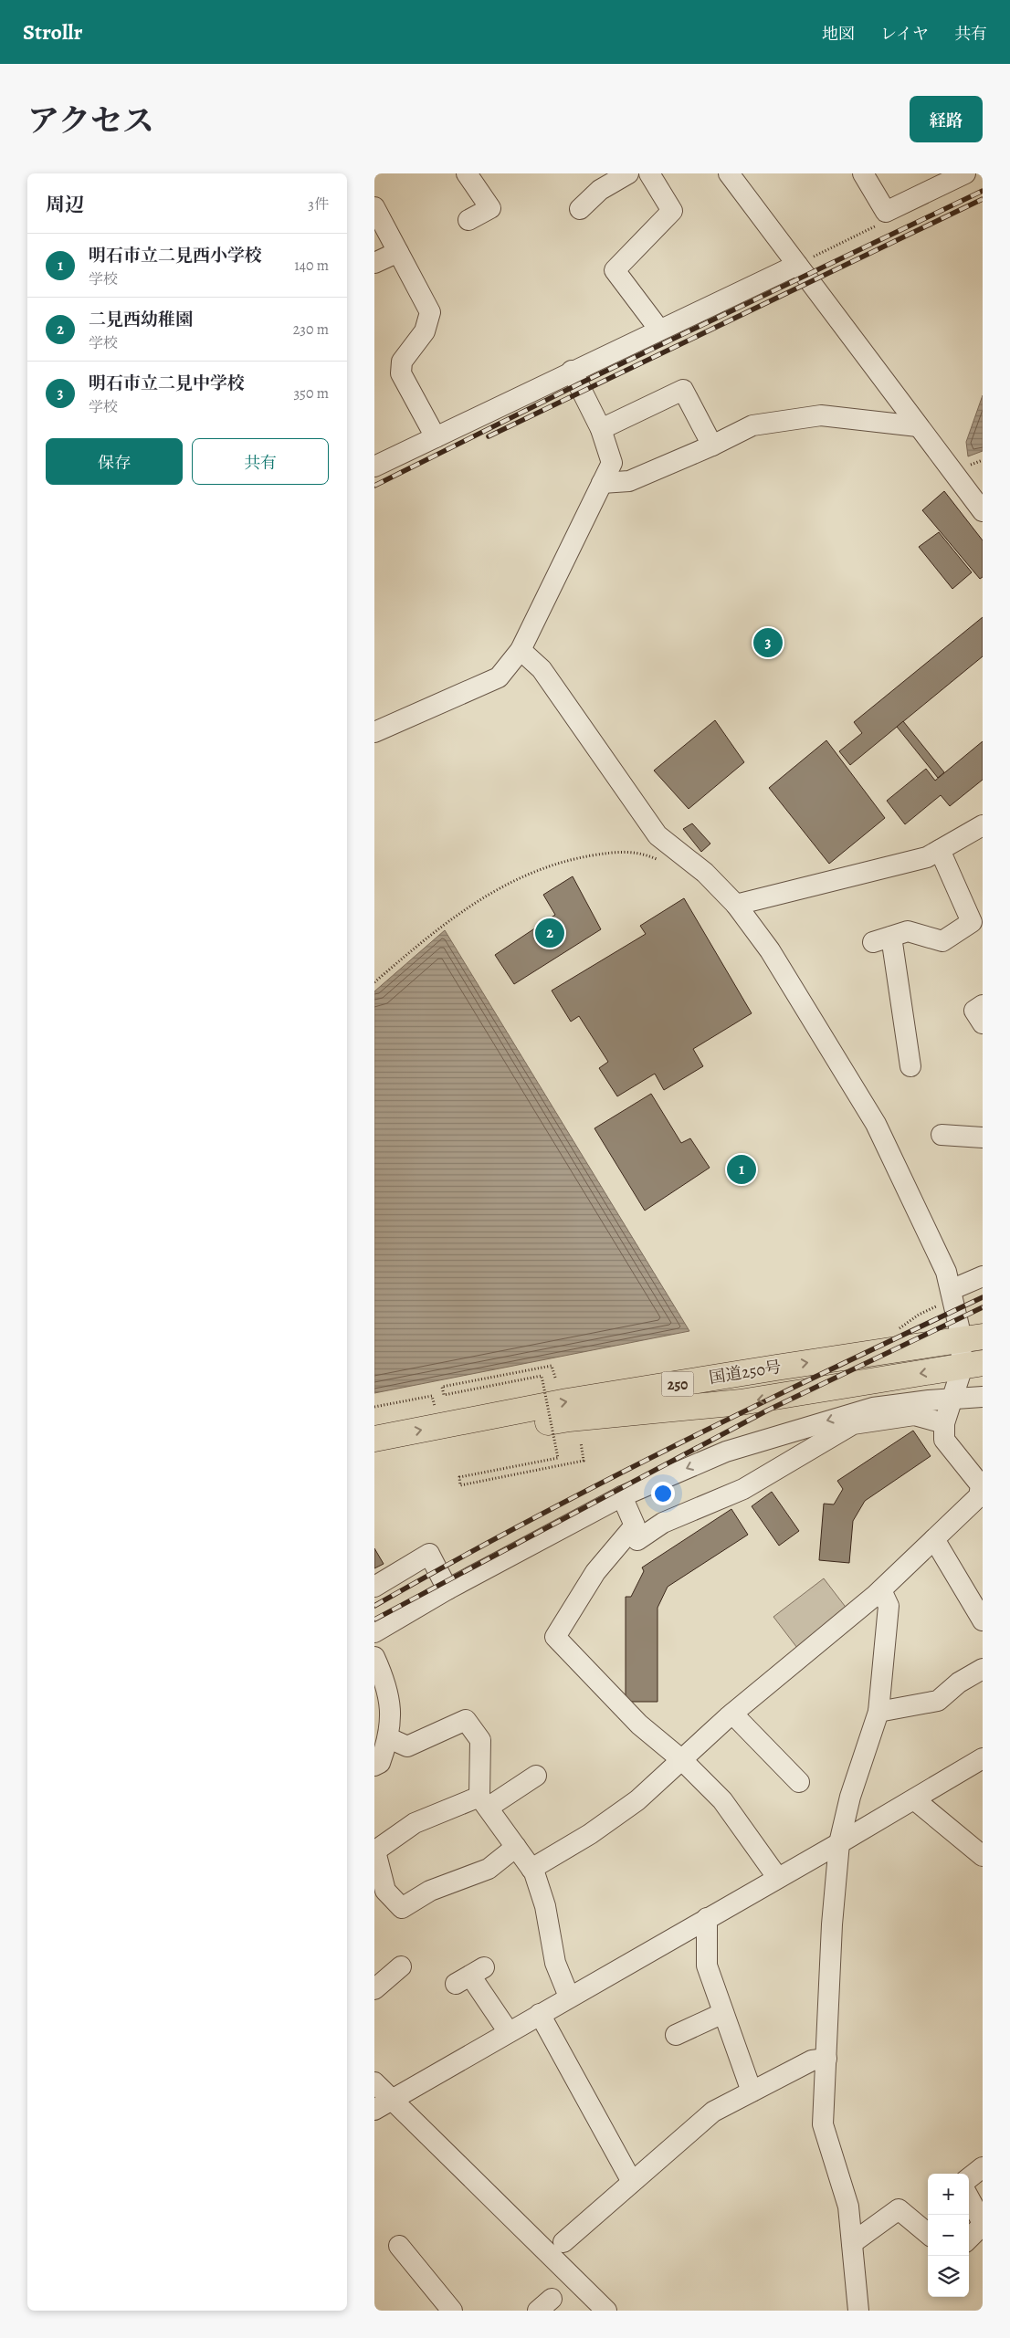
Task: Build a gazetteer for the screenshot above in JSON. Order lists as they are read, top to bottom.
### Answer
{
  "streets": {
    "highway": ["国道250号", "250"]
  },
  "page": {
    "header": "Strollr",
    "nav": ["地図", "レイヤ", "共有"],
    "title": "アクセス",
    "buttons": [
      "経路",
      ["保存", "共有"]
    ],
    "heading": ["周辺", "3件"],
    "list": [
      {
        "mark": "1",
        "name": "明石市立二見西小学校",
        "note": "学校",
        "value": "140 m"
      },
      {
        "mark": "2",
        "name": "二見西幼稚園",
        "note": "学校",
        "value": "230 m"
      },
      {
        "mark": "3",
        "name": "明石市立二見中学校",
        "note": "学校",
        "value": "350 m"
      }
    ],
    "pins": ["3", "2", "1"],
    "map_buttons": ["+", "−"]
  }
}
